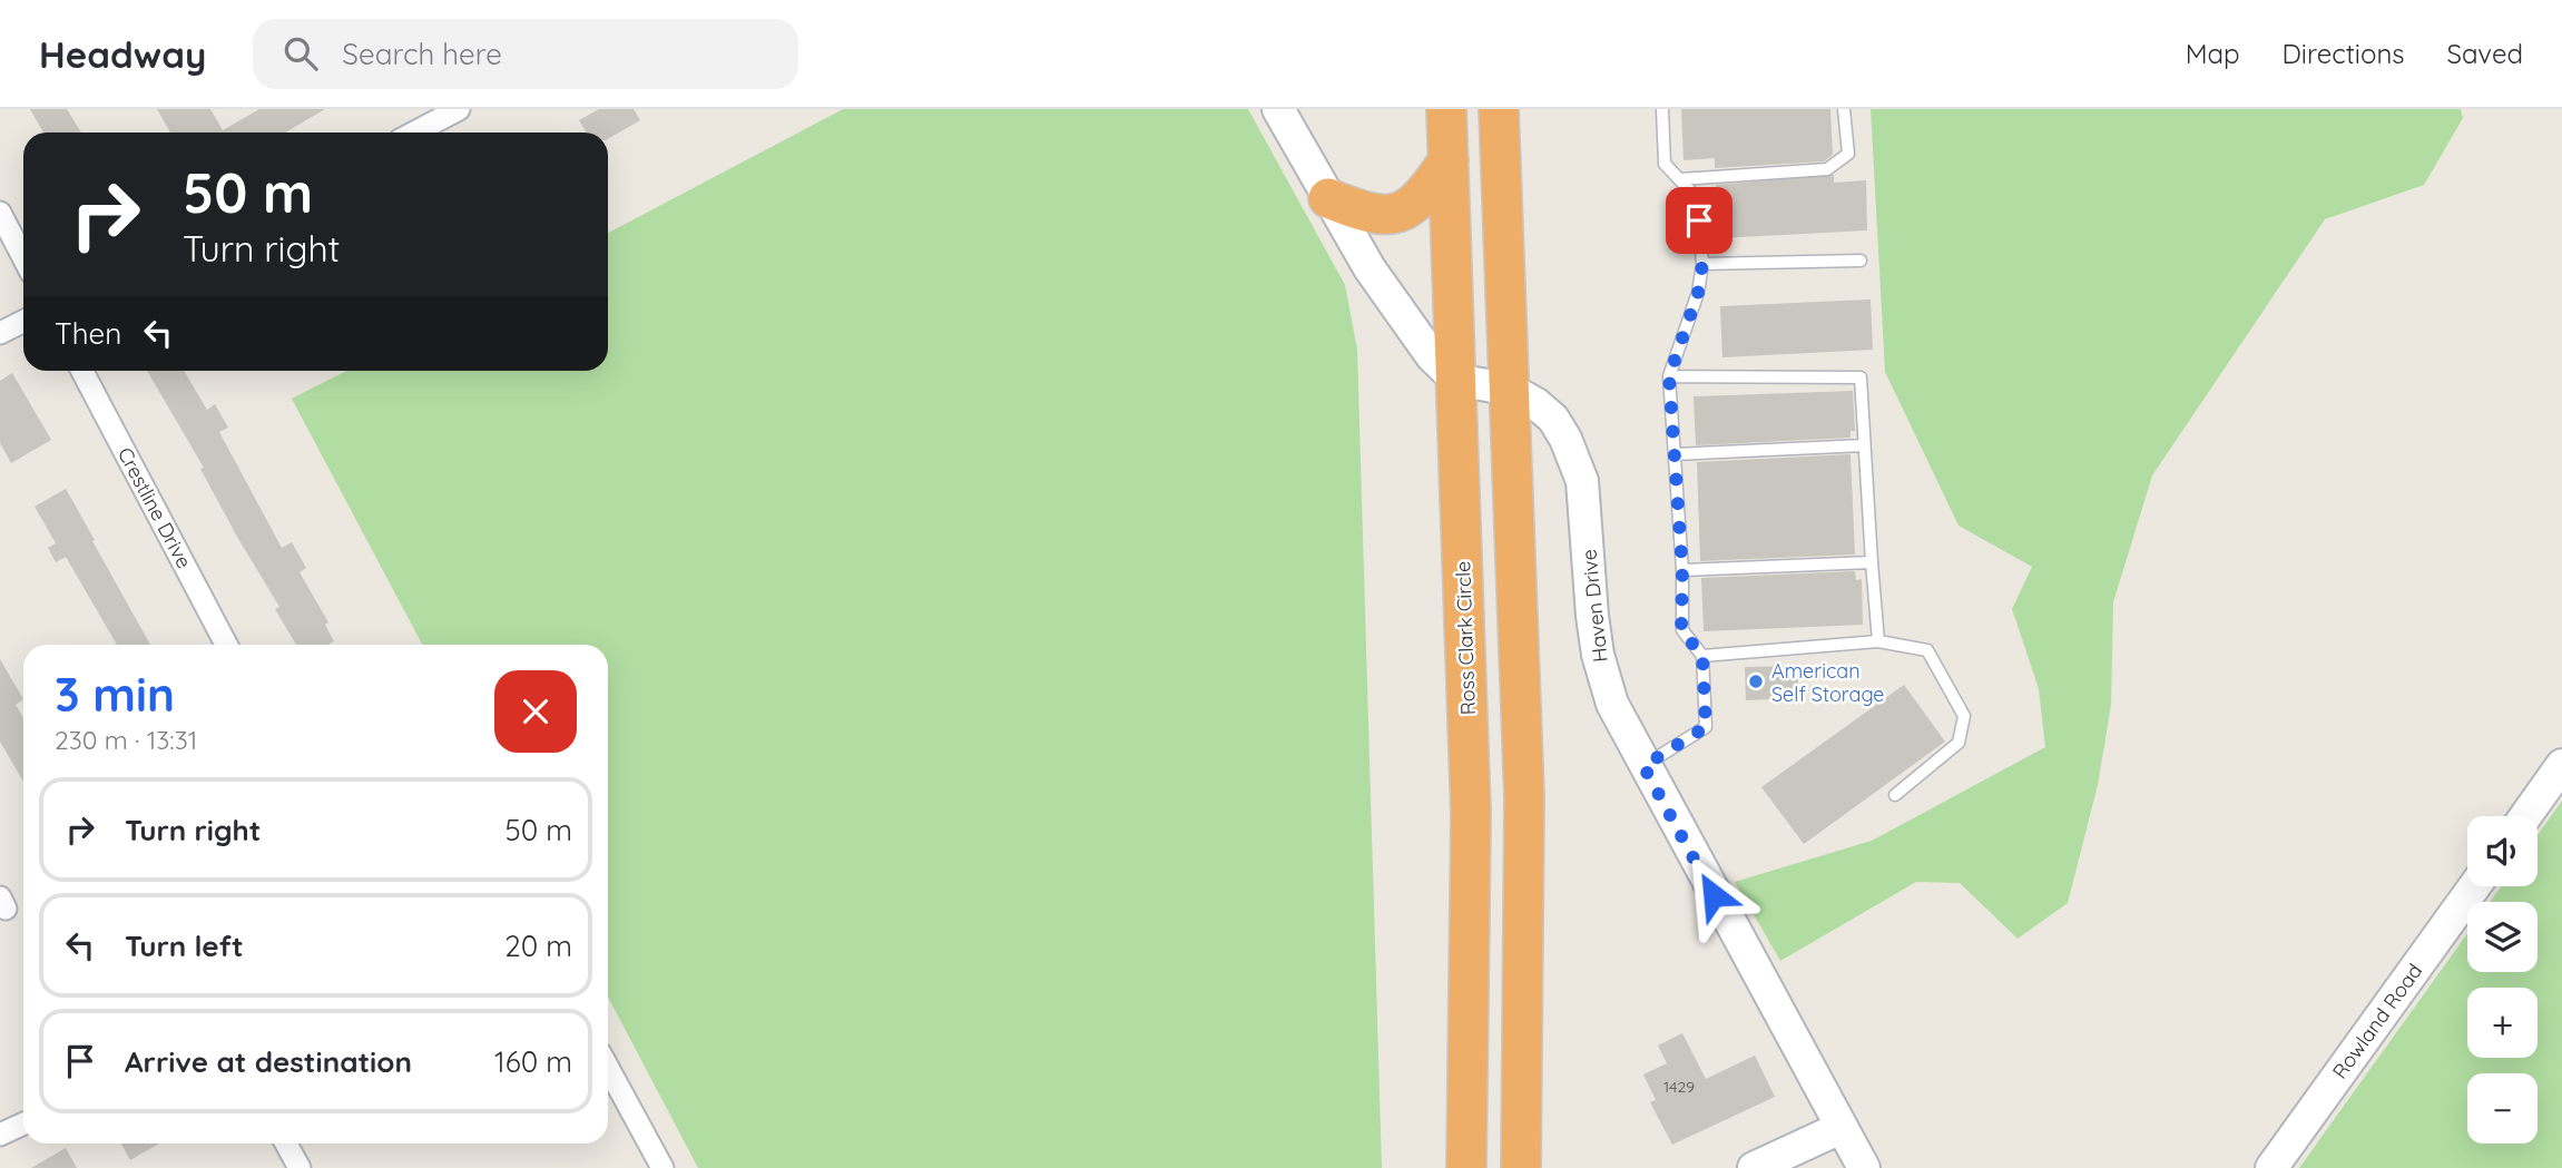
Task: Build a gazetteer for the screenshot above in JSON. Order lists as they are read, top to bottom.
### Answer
{
  "streets": {
    "highway": ["Ross Clark Circle"],
    "street": ["Crestline Drive", "Haven Drive", "Rowland Road"]
  },
  "crossings": [
    ["Haven Drive", "Ross Clark Circle"]
  ],
  "places": ["American Self Storage"],
  "house_numbers": ["1429"],
  "page": {
    "header": "Headway",
    "search": "Search here",
    "nav": ["Map", "Directions", "Saved"],
    "turn": ["50 m", "Turn right"],
    "then": "Then",
    "heading": ["3 min", "230 m · 13:31"],
    "list": [
      {
        "name": "Turn right",
        "value": "50 m"
      },
      {
        "name": "Turn left",
        "value": "20 m"
      },
      {
        "name": "Arrive at destination",
        "value": "160 m"
      }
    ],
    "map_buttons": ["+", "−"]
  }
}
